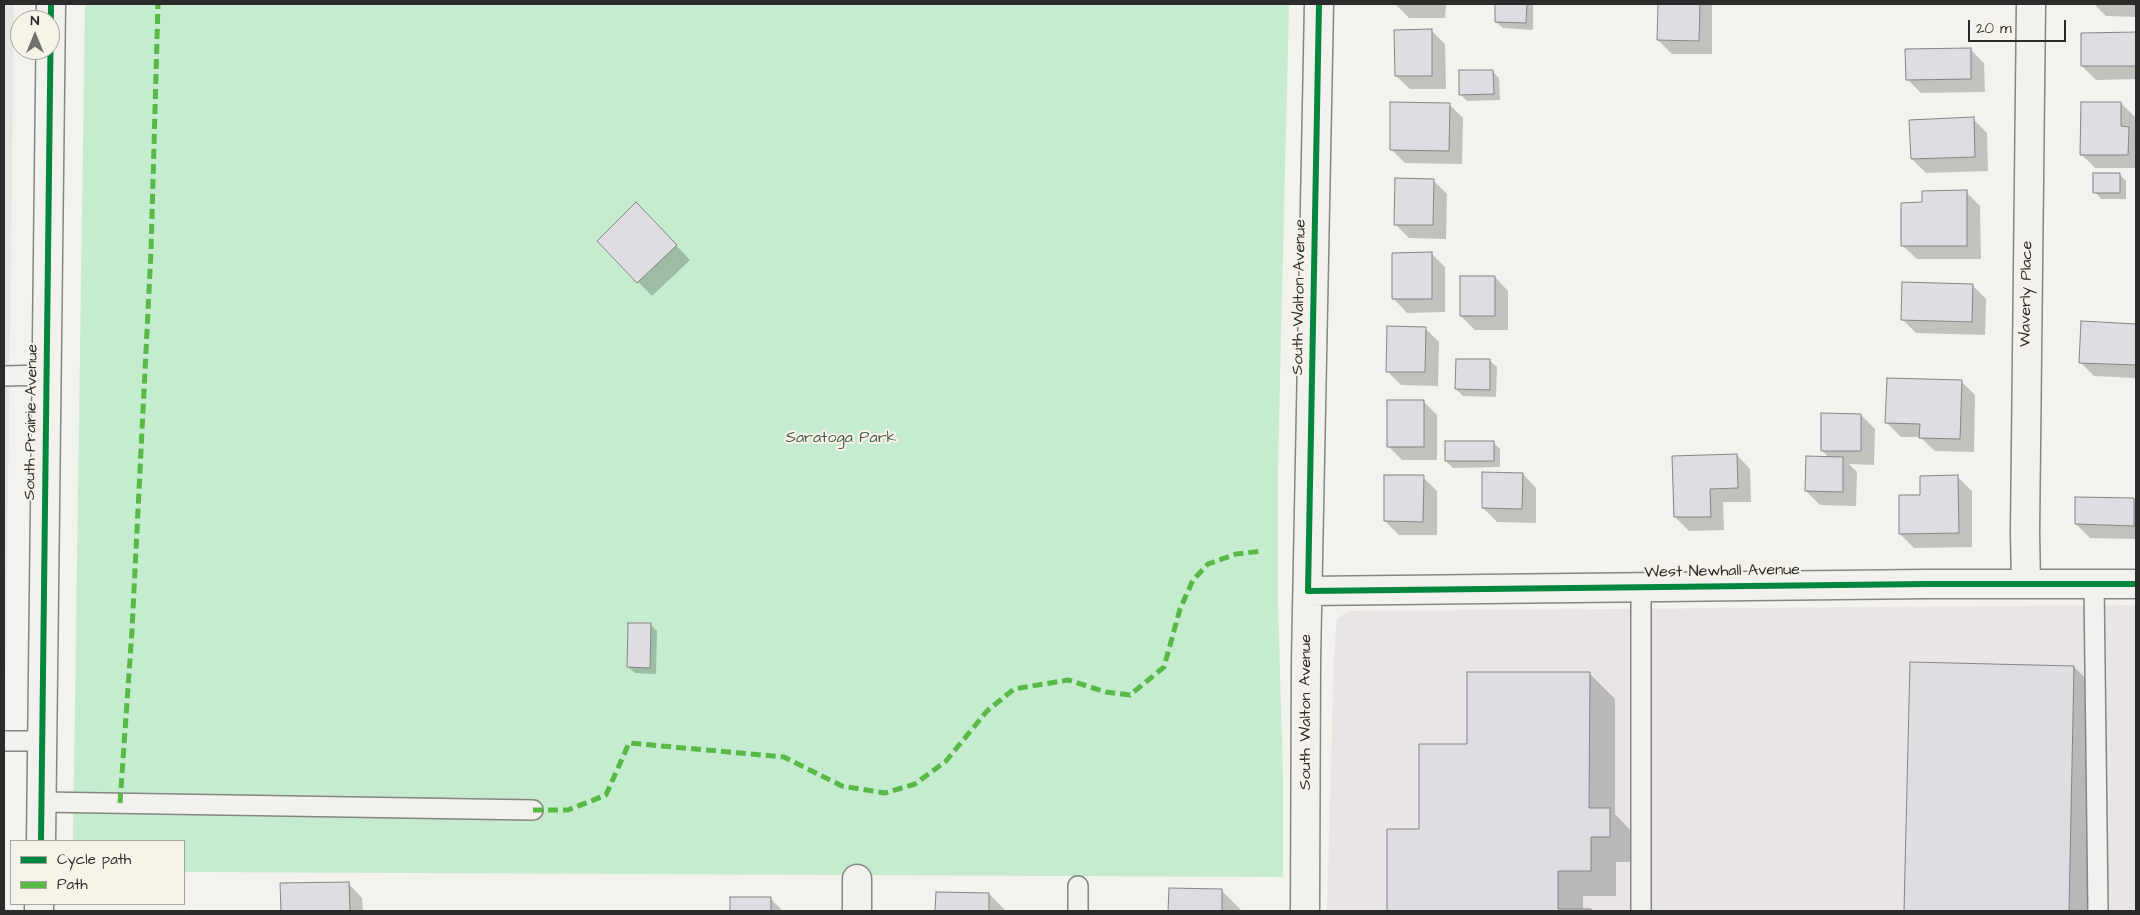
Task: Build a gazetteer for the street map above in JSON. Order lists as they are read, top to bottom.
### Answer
{
  "streets": {
    "street": [
      "Waverly Place",
      "South Walton Avenue",
      "South Prairie Avenue",
      "West Newhall Avenue"
    ]
  },
  "crossings": [
    ["Waverly Place", "West Newhall Avenue"],
    ["South Walton Avenue", "West Newhall Avenue"]
  ],
  "parks": ["Saratoga Park"],
  "legend": ["Cycle path", "Path"],
  "scale_bar": "20 m",
  "north": "top"
}
